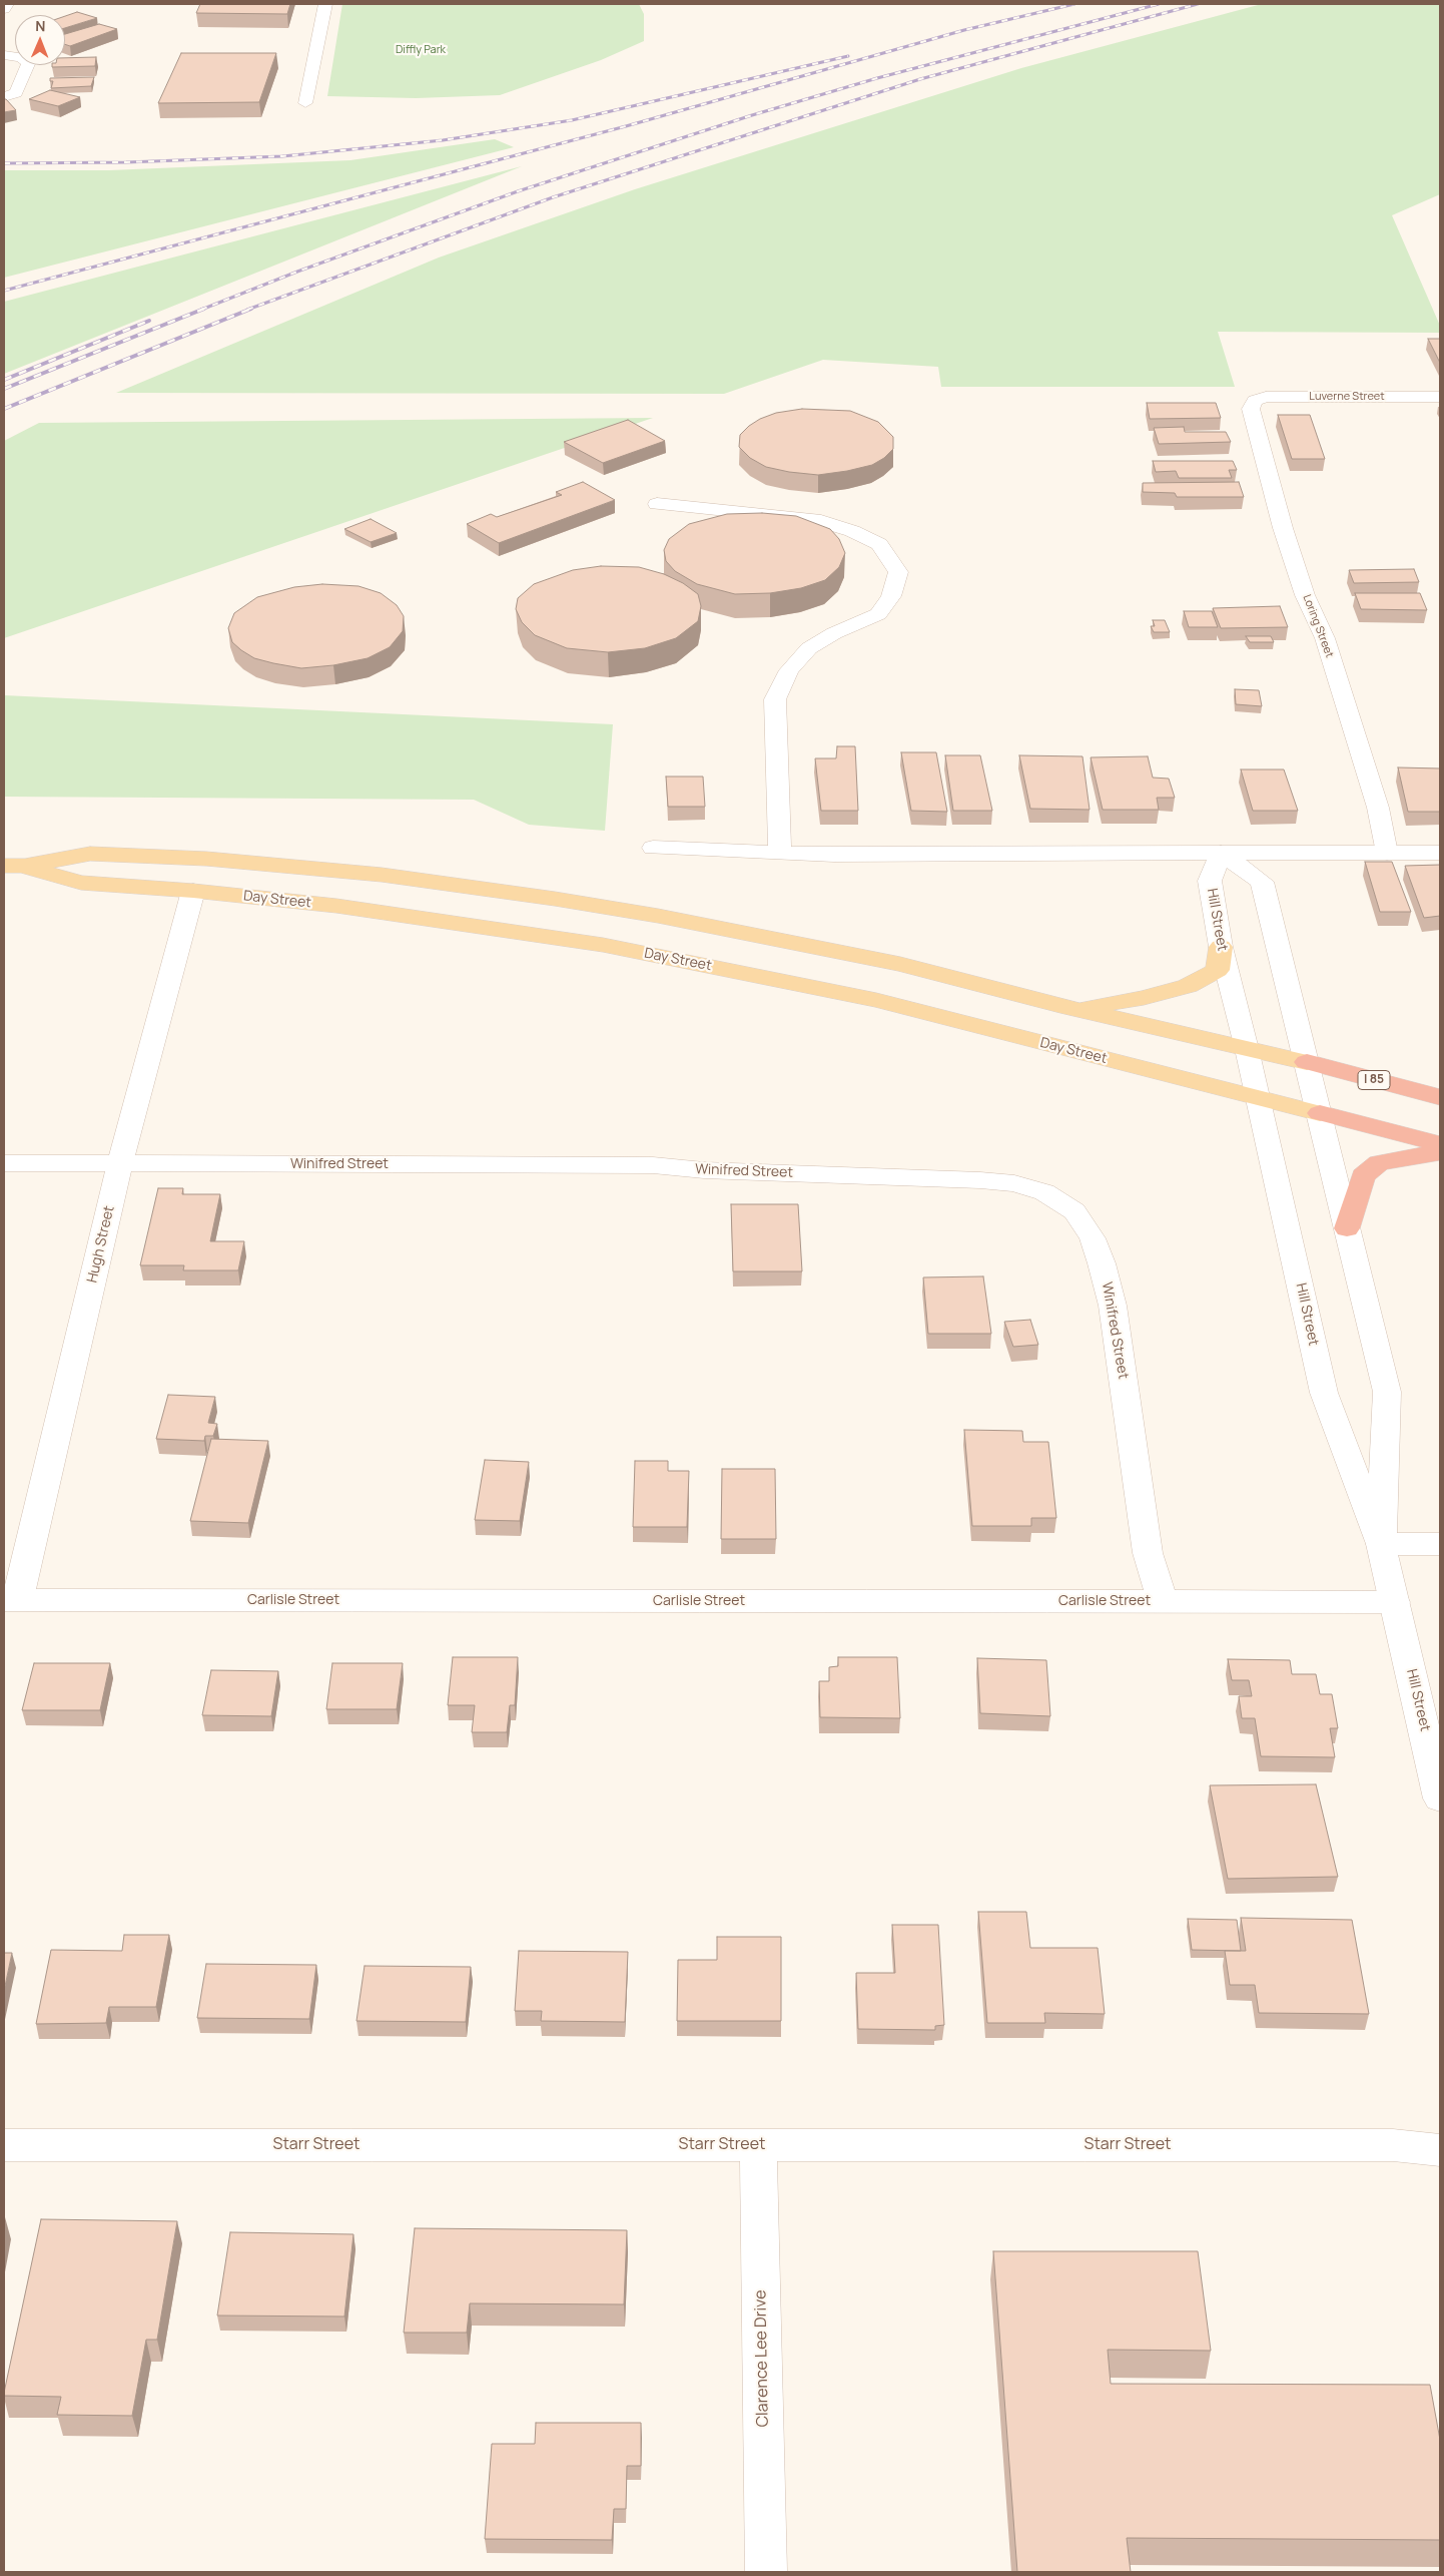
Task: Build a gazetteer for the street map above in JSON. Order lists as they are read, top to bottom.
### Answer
{
  "streets": {
    "highway": ["I 85"],
    "main road": ["Day Street"],
    "street": [
      "Luverne Street",
      "Loring Street",
      "Hill Street",
      "Winifred Street",
      "Hugh Street",
      "Carlisle Street",
      "Starr Street",
      "Clarence Lee Drive"
    ]
  },
  "crossings": [
    ["Luverne Street", "Loring Street"],
    ["Day Street", "Hill Street"],
    ["Day Street", "I 85"],
    ["Day Street", "Hugh Street"],
    ["Hill Street", "I 85"],
    ["Hill Street", "Carlisle Street"],
    ["Winifred Street", "Hugh Street"],
    ["Winifred Street", "Carlisle Street"],
    ["Hugh Street", "Carlisle Street"],
    ["Starr Street", "Clarence Lee Drive"]
  ],
  "parks": ["Diffly Park"],
  "north": "top"
}
